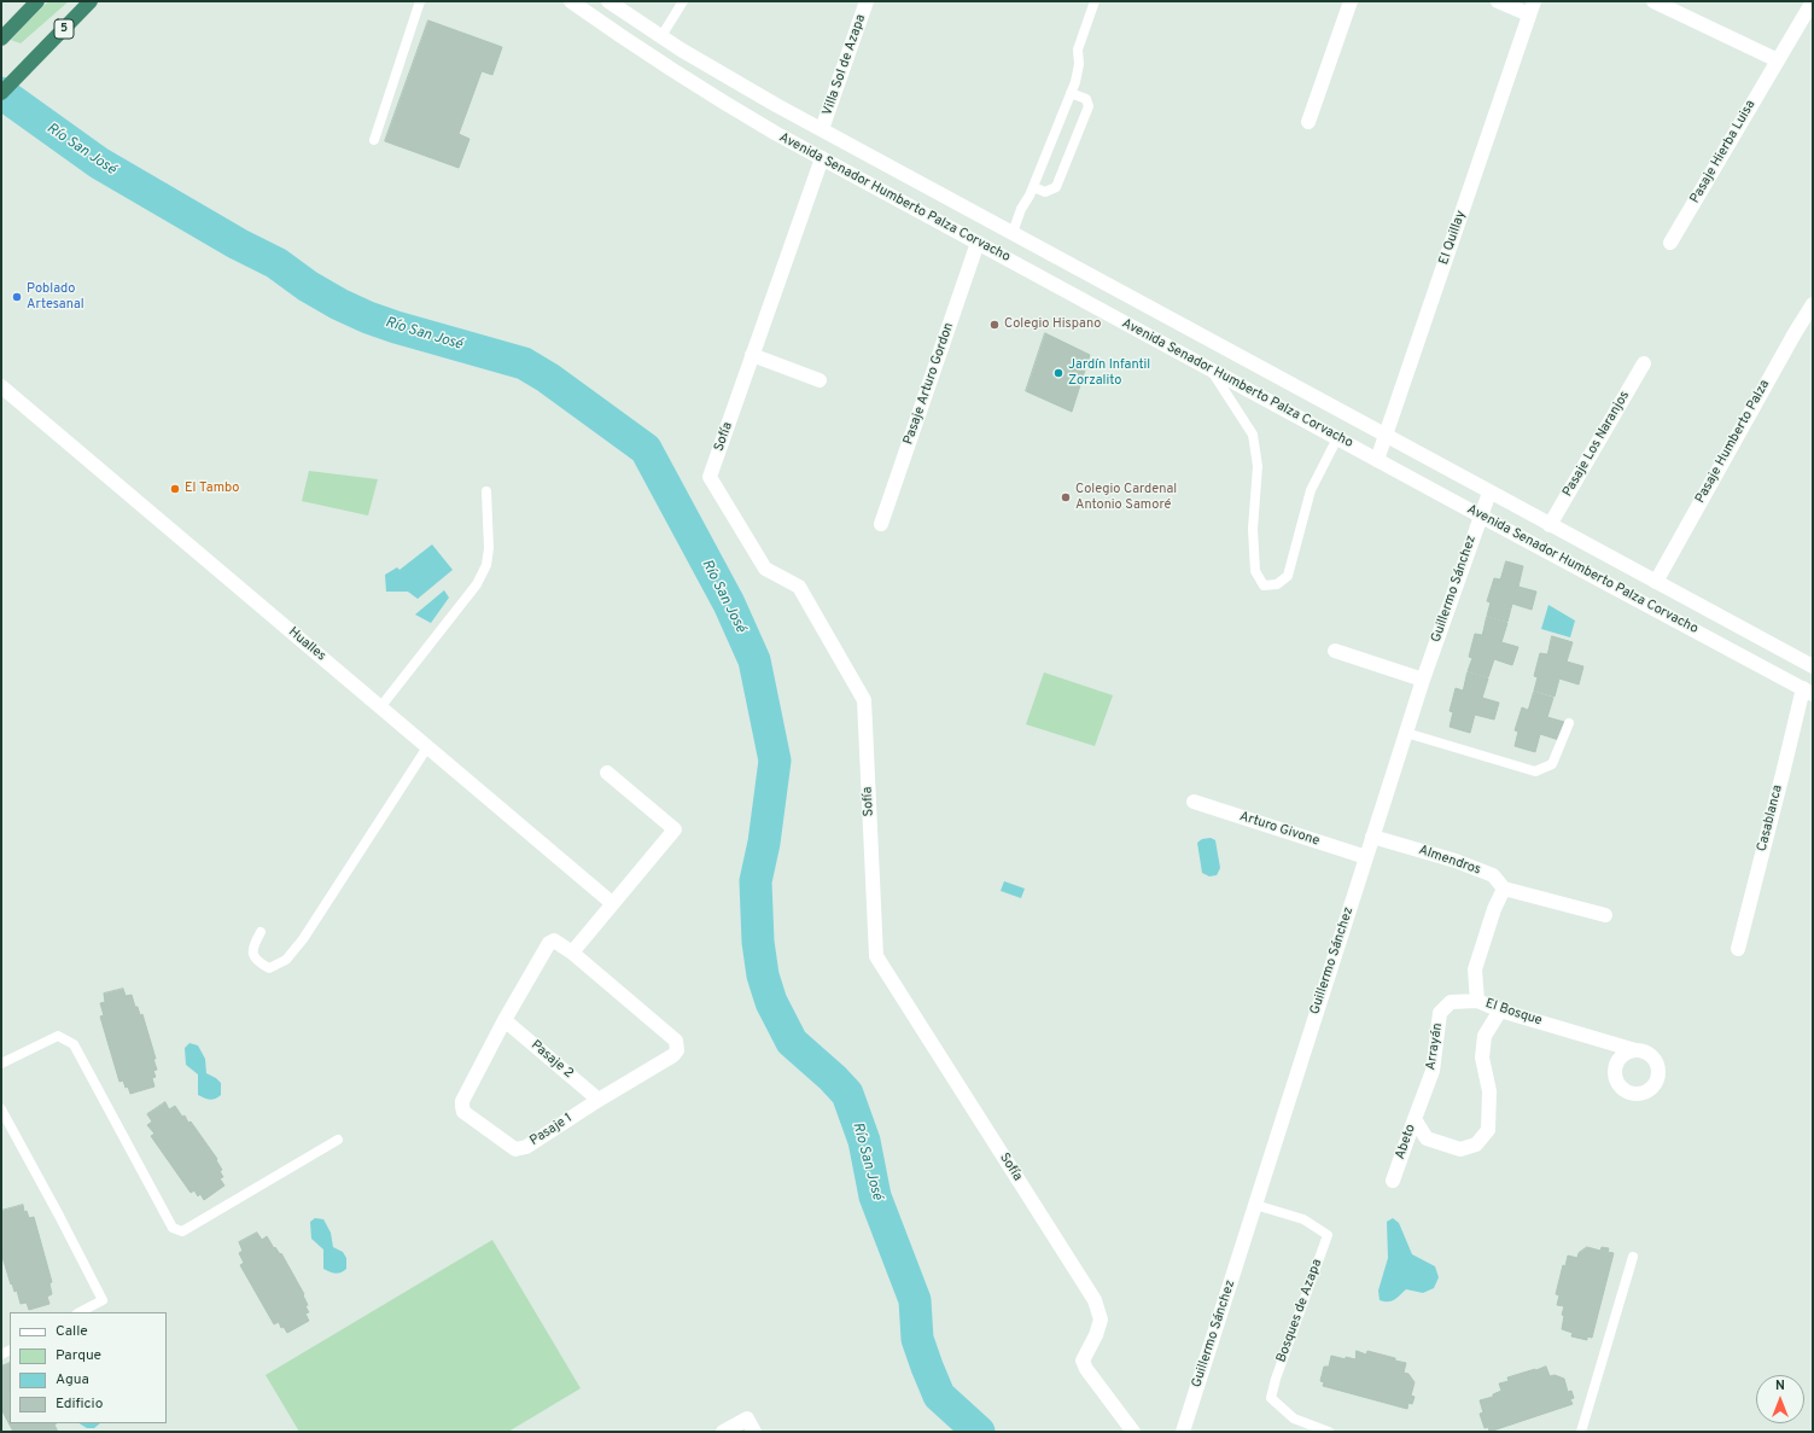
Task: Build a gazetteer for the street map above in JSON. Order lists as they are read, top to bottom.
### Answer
{
  "streets": {
    "highway": ["5"],
    "street": [
      "Villa Sol de Azapa",
      "Pasaje Hierba Luisa",
      "Avenida Senador Humberto Palza Corvacho",
      "El Quillay",
      "Pasaje Arturo Gordon",
      "Sofía",
      "Pasaje Humberto Palza",
      "Pasaje Los Naranjos",
      "Guillermo Sánchez",
      "Hualles",
      "Casablanca",
      "Arturo Givone",
      "Almendros",
      "El Bosque",
      "Arrayán",
      "Pasaje 2",
      "Pasaje 1",
      "Abeto"
    ],
    "lane": ["Bosques de Azapa"]
  },
  "crossings": [
    ["Villa Sol de Azapa", "Avenida Senador Humberto Palza Corvacho"],
    ["Avenida Senador Humberto Palza Corvacho", "El Quillay"],
    ["Avenida Senador Humberto Palza Corvacho", "Pasaje Arturo Gordon"],
    ["Avenida Senador Humberto Palza Corvacho", "Sofía"],
    ["Avenida Senador Humberto Palza Corvacho", "Pasaje Humberto Palza"],
    ["Avenida Senador Humberto Palza Corvacho", "Pasaje Los Naranjos"],
    ["Avenida Senador Humberto Palza Corvacho", "Guillermo Sánchez"],
    ["Avenida Senador Humberto Palza Corvacho", "Casablanca"],
    ["Guillermo Sánchez", "Arturo Givone"],
    ["Guillermo Sánchez", "Almendros"],
    ["Guillermo Sánchez", "Bosques de Azapa"],
    ["Almendros", "El Bosque"],
    ["El Bosque", "Arrayán"],
    ["El Bosque", "Abeto"],
    ["Arrayán", "Abeto"],
    ["Pasaje 2", "Pasaje 1"]
  ],
  "water": ["Río San José"],
  "places": [
    "Poblado Artesanal",
    "Colegio Hispano",
    "Jardín Infantil Zorzalito",
    "El Tambo",
    "Colegio Cardenal Antonio Samoré"
  ],
  "legend": [
    "Calle",
    "Parque",
    "Agua",
    "Edificio"
  ],
  "north": "top"
}
